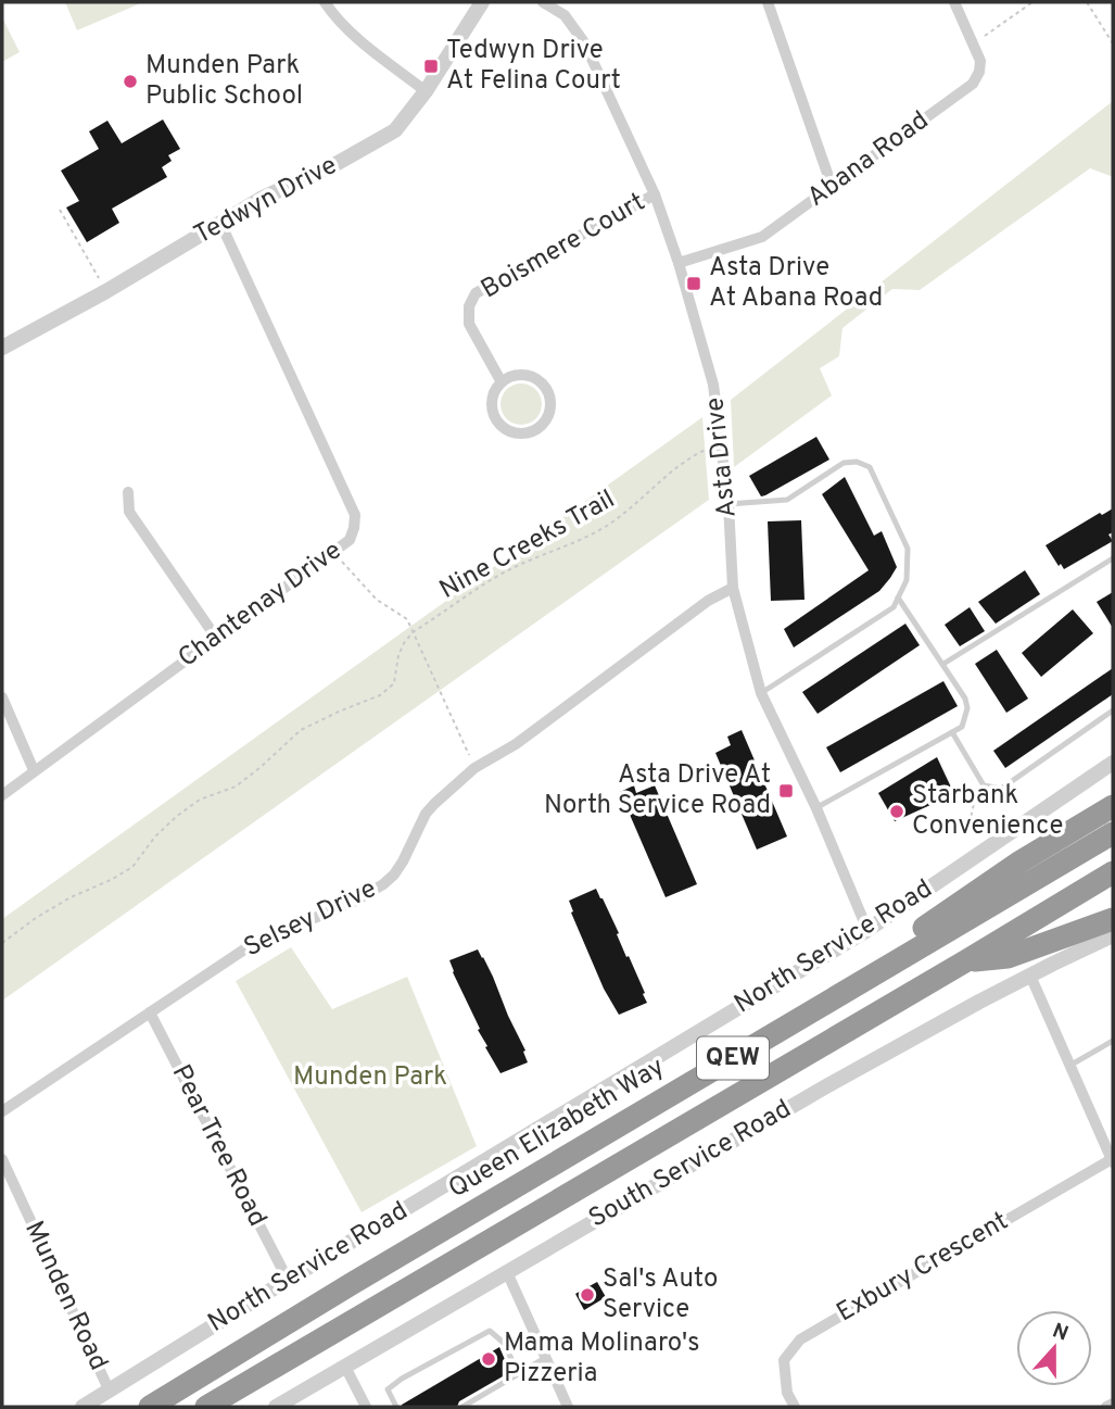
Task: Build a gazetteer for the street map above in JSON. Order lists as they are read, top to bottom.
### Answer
{
  "streets": {
    "highway": ["QEW", "Queen Elizabeth Way"],
    "street": [
      "Abana Road",
      "Tedwyn Drive",
      "Boismere Court",
      "Asta Drive",
      "Chantenay Drive",
      "Selsey Drive",
      "North Service Road",
      "Pear Tree Road",
      "South Service Road",
      "Exbury Crescent",
      "Munden Road"
    ],
    "path": ["Nine Creeks Trail"]
  },
  "crossings": [
    ["Abana Road", "Asta Drive"],
    ["Tedwyn Drive", "Chantenay Drive"],
    ["Boismere Court", "Asta Drive"],
    ["Asta Drive", "Nine Creeks Trail"],
    ["Asta Drive", "Selsey Drive"],
    ["Asta Drive", "North Service Road"],
    ["Selsey Drive", "Pear Tree Road"],
    ["North Service Road", "Pear Tree Road"],
    ["North Service Road", "Munden Road"]
  ],
  "parks": ["Munden Park"],
  "places": {
    "transit": ["Tedwyn Drive At Felina Court", "Asta Drive At Abana Road", "Asta Drive At North Service Road"],
    "other": [
      "Munden Park Public School",
      "Starbank Convenience",
      "Sal's Auto Service",
      "Mama Molinaro's Pizzeria"
    ]
  },
  "north": "top"
}
